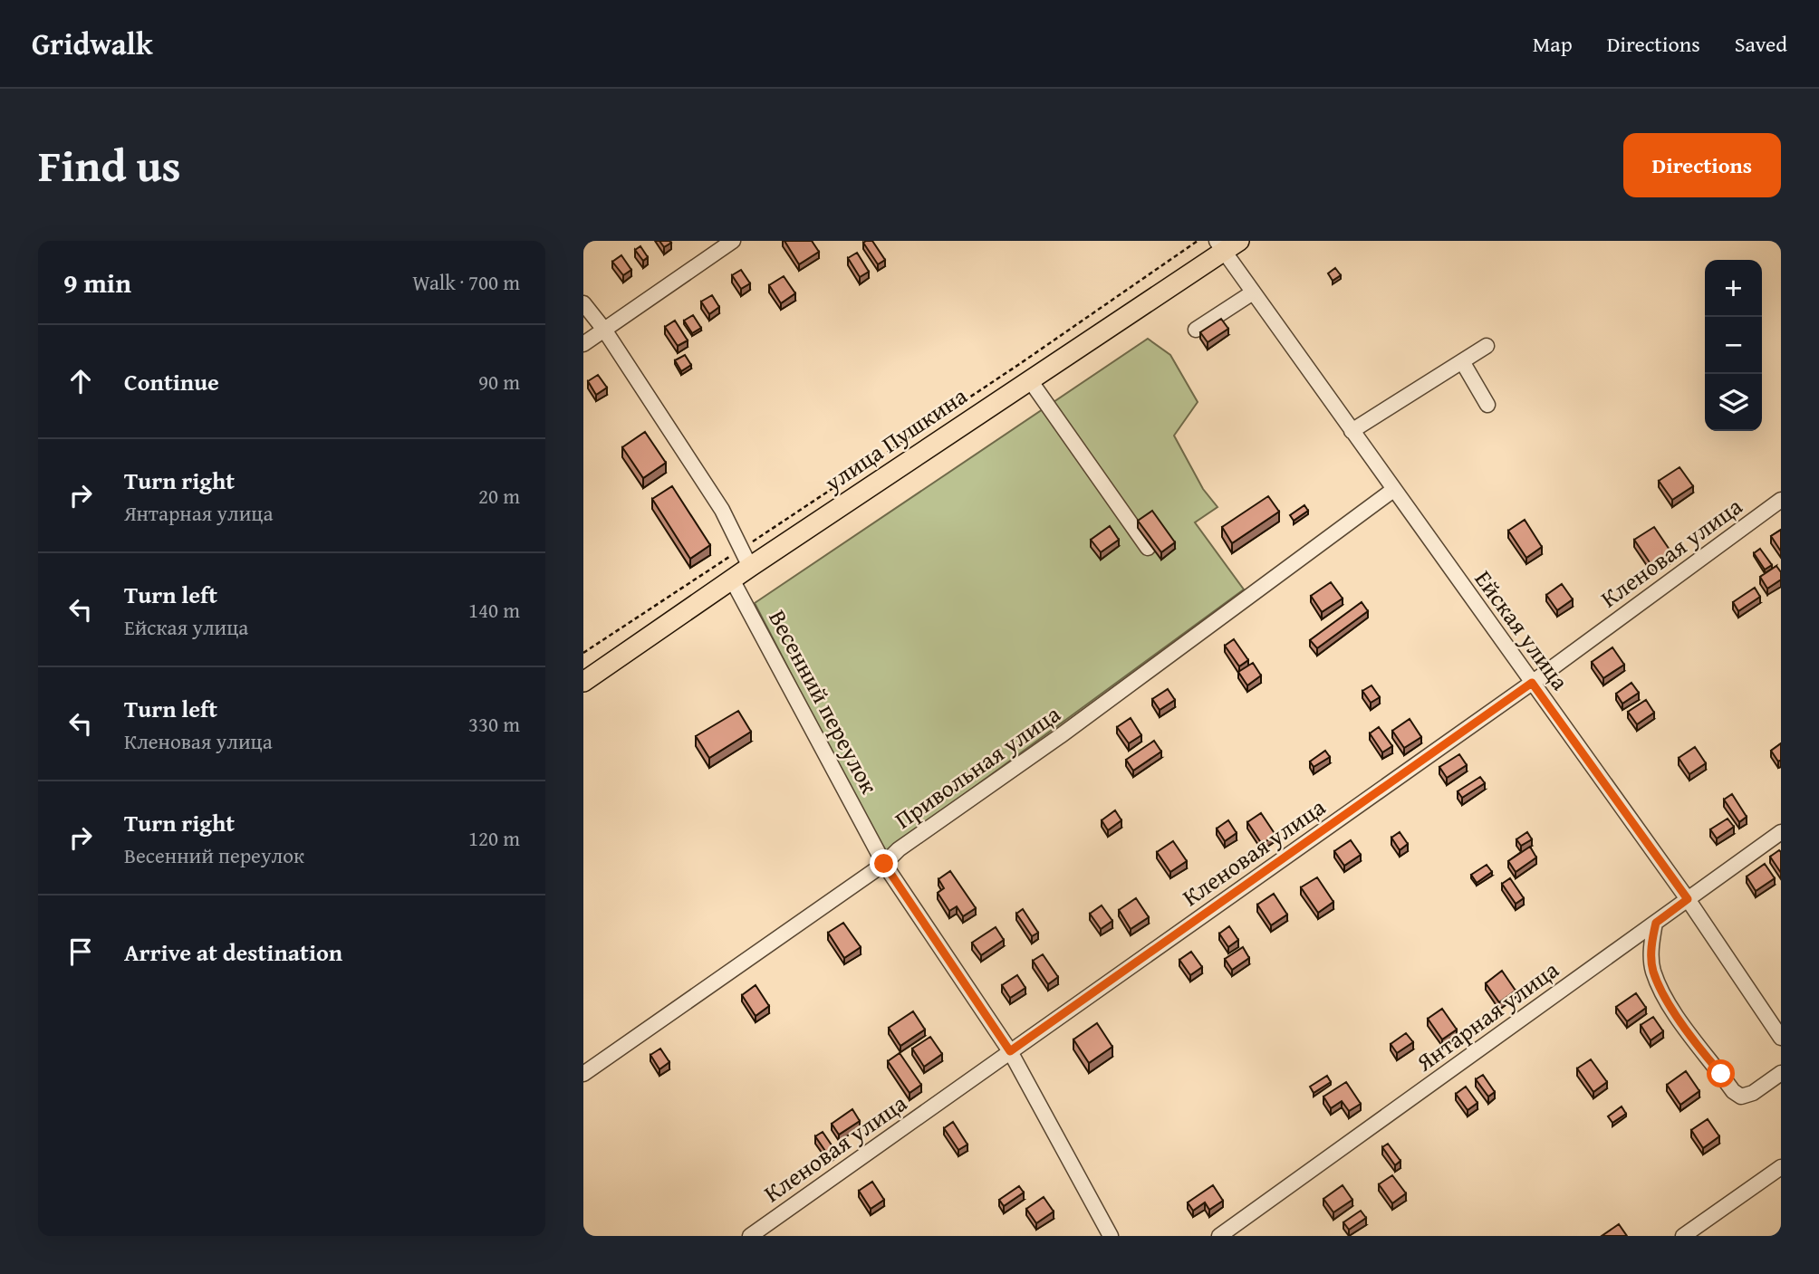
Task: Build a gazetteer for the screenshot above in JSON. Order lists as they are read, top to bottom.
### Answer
{
  "streets": {
    "main road": ["улица Пушкина"],
    "street": [
      "Кленовая улица",
      "Ейская улица",
      "Весенний переулок",
      "Привольная улица",
      "Янтарная улица"
    ]
  },
  "crossings": [
    ["улица Пушкина", "Ейская улица"],
    ["улица Пушкина", "Весенний переулок"],
    ["Кленовая улица", "Ейская улица"],
    ["Кленовая улица", "Весенний переулок"],
    ["Ейская улица", "Привольная улица"],
    ["Ейская улица", "Янтарная улица"],
    ["Весенний переулок", "Привольная улица"]
  ],
  "page": {
    "header": "Gridwalk",
    "nav": ["Map", "Directions", "Saved"],
    "title": "Find us",
    "buttons": "Directions",
    "heading": ["9 min", "Walk · 700 m"],
    "map_buttons": ["+", "−"],
    "list": [
      ["Continue", "90 m"],
      ["Turn right", "Янтарная улица", "20 m"],
      ["Turn left", "Ейская улица", "140 m"],
      ["Turn left", "Кленовая улица", "330 m"],
      ["Turn right", "Весенний переулок", "120 m"],
      "Arrive at destination"
    ]
  }
}
